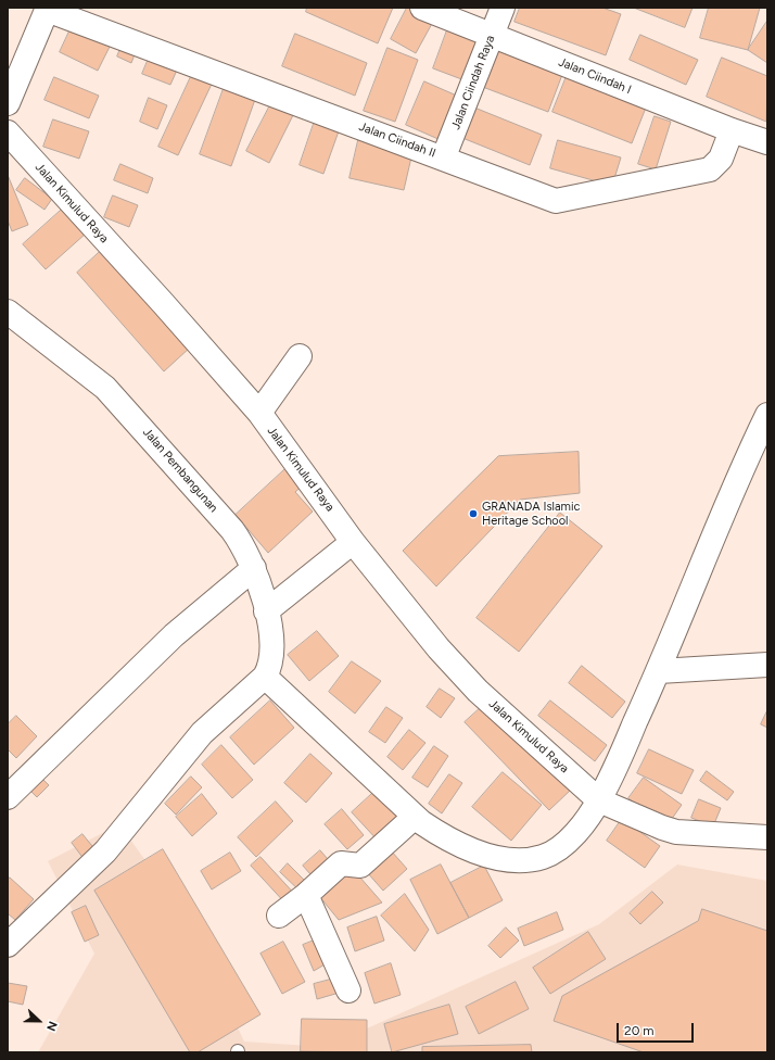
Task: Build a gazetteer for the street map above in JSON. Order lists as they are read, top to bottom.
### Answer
{
  "streets": {
    "street": [
      "Jalan Ciindah I",
      "Jalan Ciindah Raya",
      "Jalan Ciindah II",
      "Jalan Kimulud Raya",
      "Jalan Pembangunan"
    ]
  },
  "crossings": [
    ["Jalan Ciindah I", "Jalan Ciindah Raya"],
    ["Jalan Ciindah I", "Jalan Ciindah II"],
    ["Jalan Ciindah Raya", "Jalan Ciindah II"]
  ],
  "places": ["GRANADA Islamic Heritage School"],
  "scale_bar": "20 m",
  "north": "right"
}
